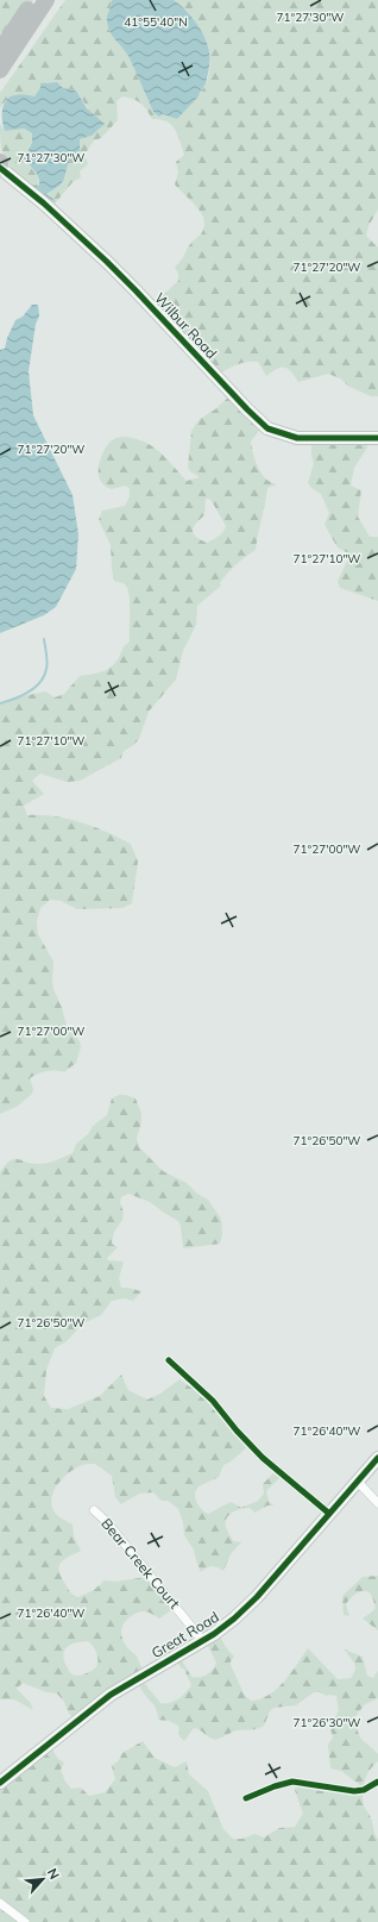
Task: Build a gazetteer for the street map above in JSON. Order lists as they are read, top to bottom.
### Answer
{
  "streets": {
    "street": ["Wilbur Road", "Bear Creek Court", "Great Road"]
  },
  "crossings": [
    ["Bear Creek Court", "Great Road"]
  ],
  "north": "top right",
  "coordinates": [
    "71°27'30\"W",
    "41°55'40\"N",
    "71°27'20\"W",
    "71°27'10\"W",
    "71°27'00\"W",
    "71°26'50\"W",
    "71°26'40\"W",
    "71°26'30\"W"
  ]
}
